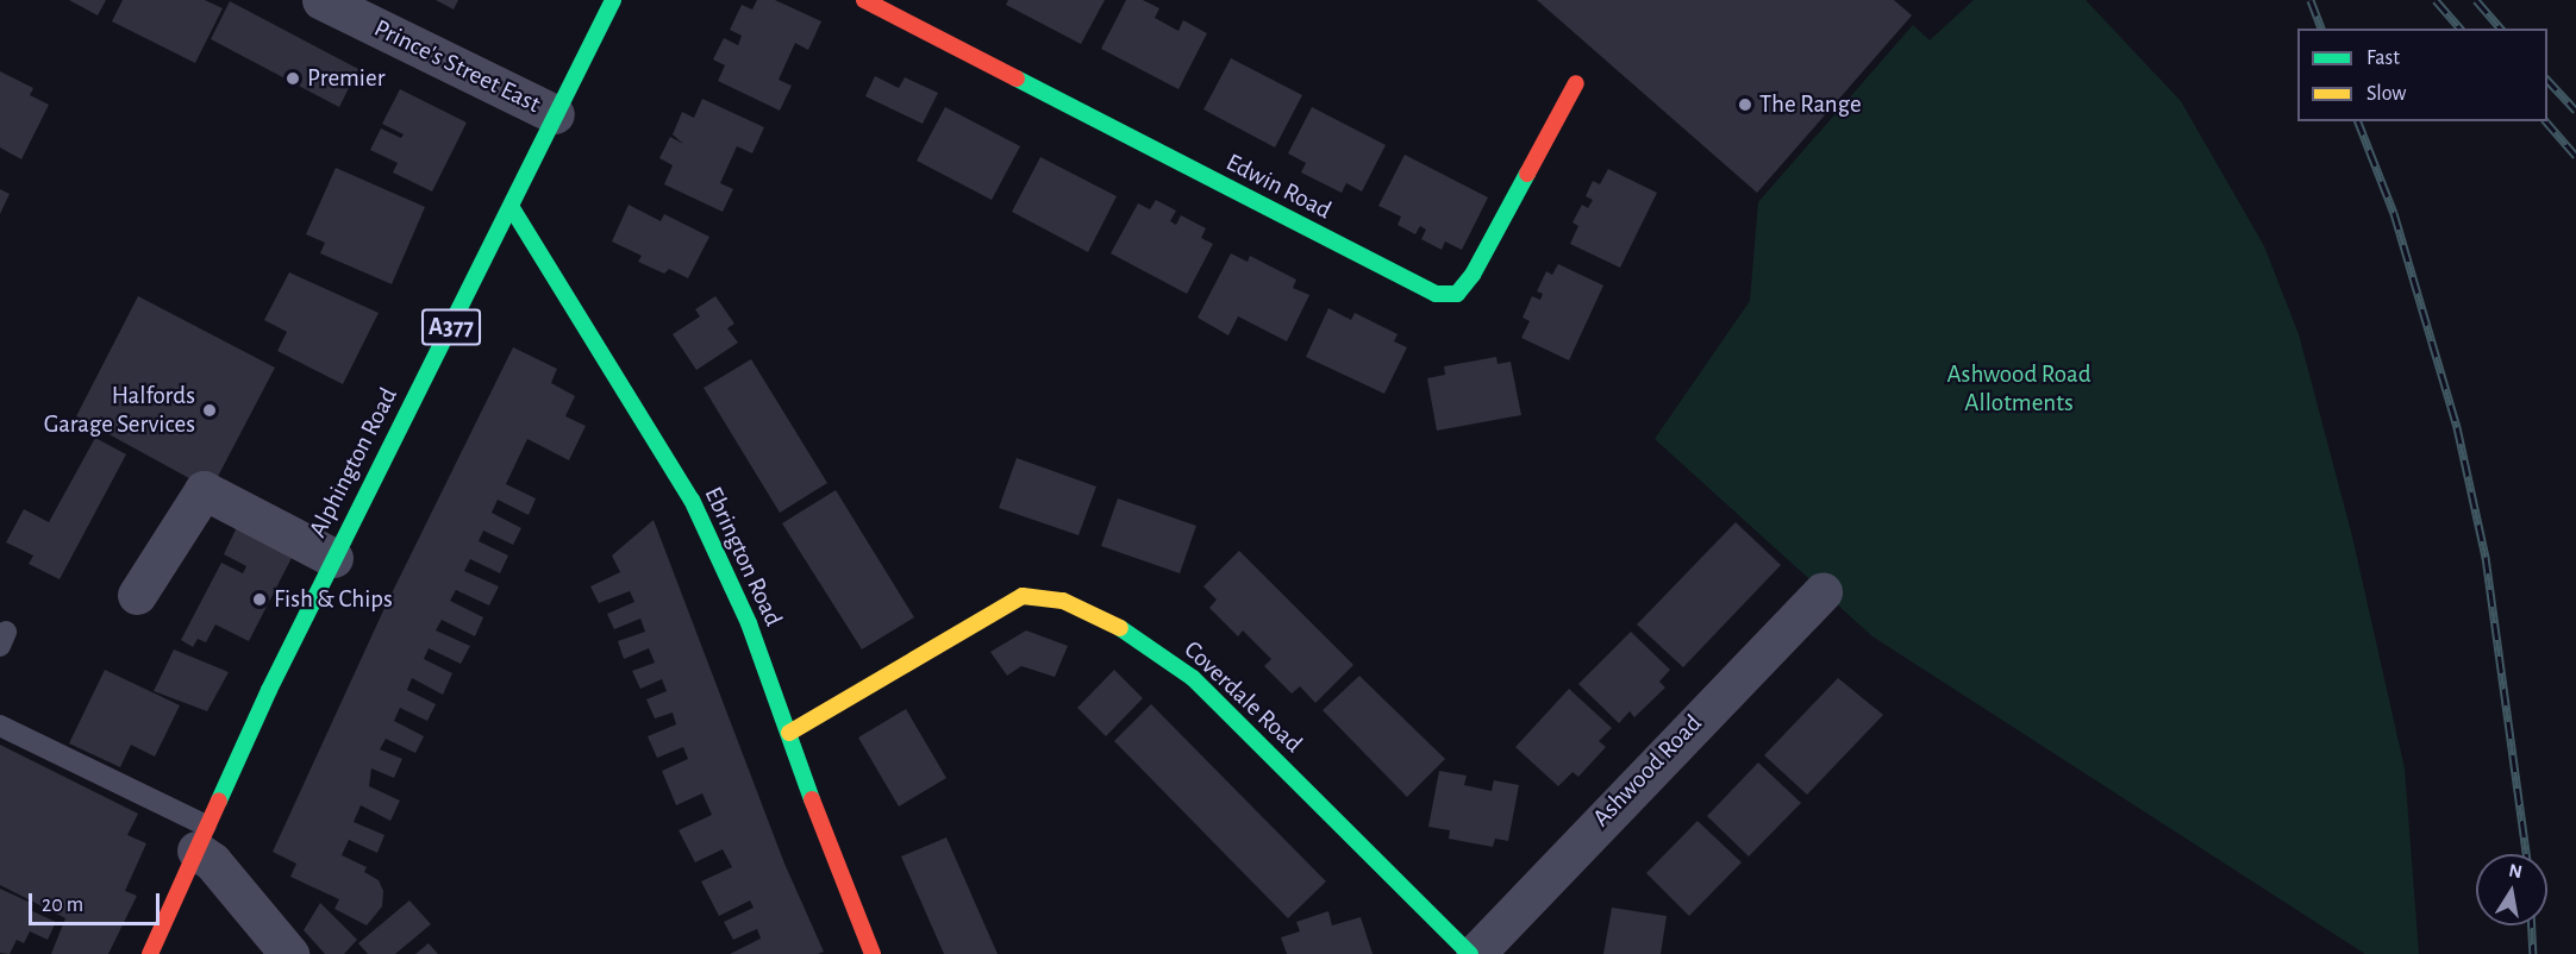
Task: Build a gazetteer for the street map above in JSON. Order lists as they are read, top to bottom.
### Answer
{
  "streets": {
    "main road": [
      "Edwin Road",
      "A377",
      "Alphington Road",
      "Ebrington Road",
      "Coverdale Road"
    ],
    "street": ["Prince's Street East", "Ashwood Road"]
  },
  "crossings": [
    ["Prince's Street East", "Alphington Road"],
    ["Alphington Road", "Ebrington Road"],
    ["Ebrington Road", "Coverdale Road"],
    ["Coverdale Road", "Ashwood Road"]
  ],
  "parks": ["Ashwood Road Allotments"],
  "places": [
    "Premier",
    "The Range",
    "Halfords Garage Services",
    "Fish & Chips"
  ],
  "legend": ["Fast", "Slow"],
  "scale_bar": "20 m",
  "north": "top"
}
